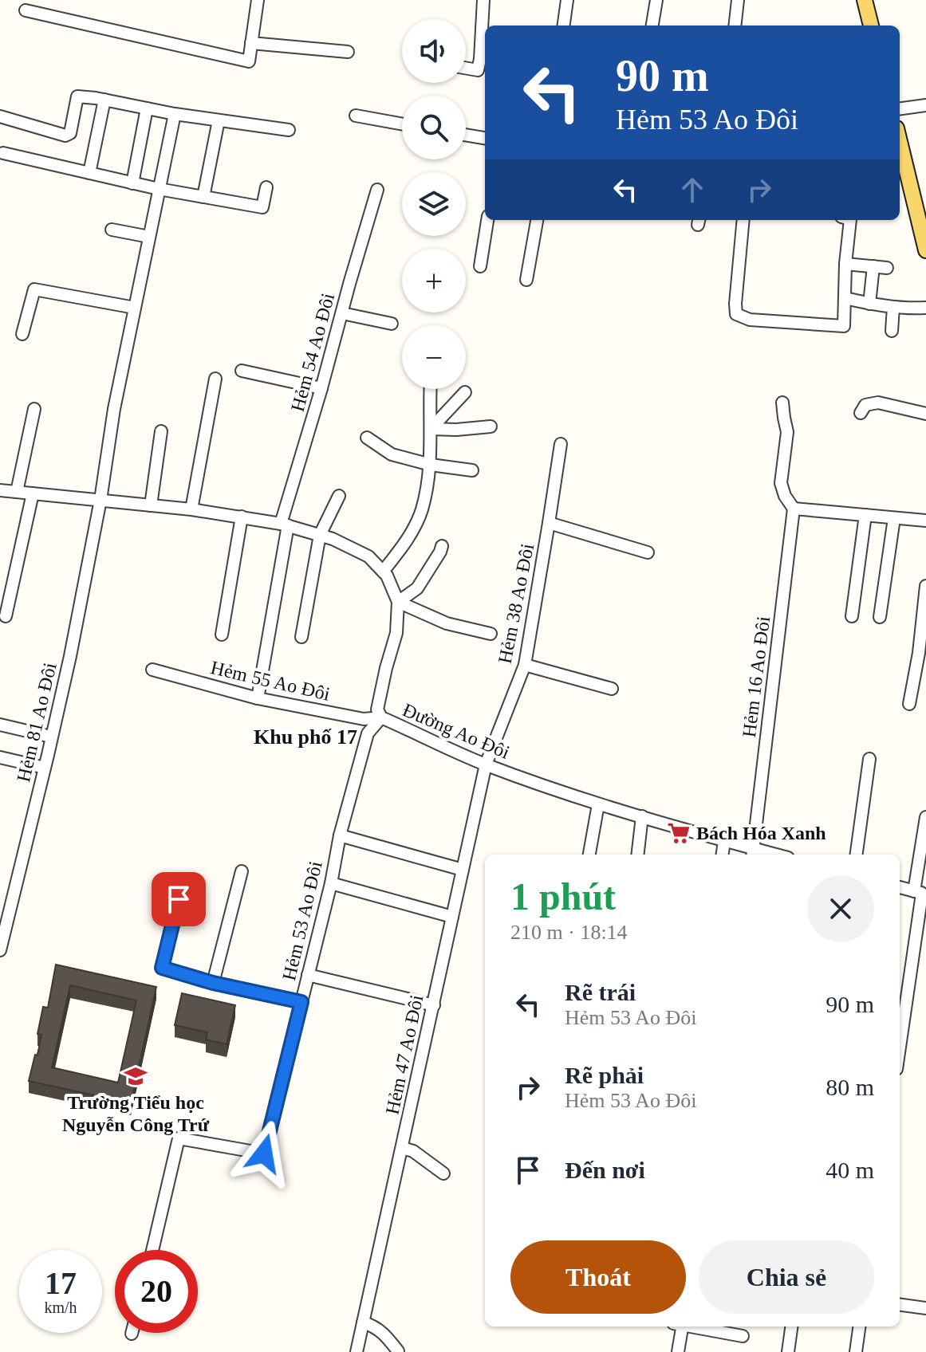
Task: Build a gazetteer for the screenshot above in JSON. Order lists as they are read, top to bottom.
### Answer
{
  "streets": {
    "street": [
      "Hẻm 54 Ao Đôi",
      "Hẻm 38 Ao Đôi",
      "Hẻm 16 Ao Đôi",
      "Hẻm 55 Ao Đôi",
      "Hẻm 81 Ao Đôi",
      "Đường Ao Đôi",
      "Hẻm 53 Ao Đôi",
      "Hẻm 47 Ao Đôi"
    ]
  },
  "crossings": [
    ["Hẻm 54 Ao Đôi", "Hẻm 55 Ao Đôi"],
    ["Hẻm 54 Ao Đôi", "Đường Ao Đôi"],
    ["Hẻm 38 Ao Đôi", "Đường Ao Đôi"],
    ["Hẻm 38 Ao Đôi", "Hẻm 47 Ao Đôi"],
    ["Hẻm 16 Ao Đôi", "Đường Ao Đôi"],
    ["Hẻm 55 Ao Đôi", "Đường Ao Đôi"],
    ["Hẻm 55 Ao Đôi", "Hẻm 53 Ao Đôi"],
    ["Hẻm 81 Ao Đôi", "Đường Ao Đôi"],
    ["Đường Ao Đôi", "Hẻm 53 Ao Đôi"],
    ["Đường Ao Đôi", "Hẻm 47 Ao Đôi"]
  ],
  "districts": ["Khu phố 17"],
  "places": {
    "supermarket": ["Bách Hóa Xanh"],
    "school or university": ["Trường Tiểu học Nguyễn Công Trứ"]
  },
  "page": {
    "map_buttons": ["+", "−"],
    "turn": ["90 m", "Hẻm 53 Ao Đôi"],
    "heading": ["1 phút", "210 m · 18:14"],
    "list": [
      {
        "name": "Rẽ trái",
        "note": "Hẻm 53 Ao Đôi",
        "value": "90 m"
      },
      {
        "name": "Rẽ phải",
        "note": "Hẻm 53 Ao Đôi",
        "value": "80 m"
      },
      {
        "name": "Đến nơi",
        "value": "40 m"
      }
    ],
    "buttons": ["Thoát", "Chia sẻ"],
    "speed": "17 km/h",
    "limit": "20"
  }
}
